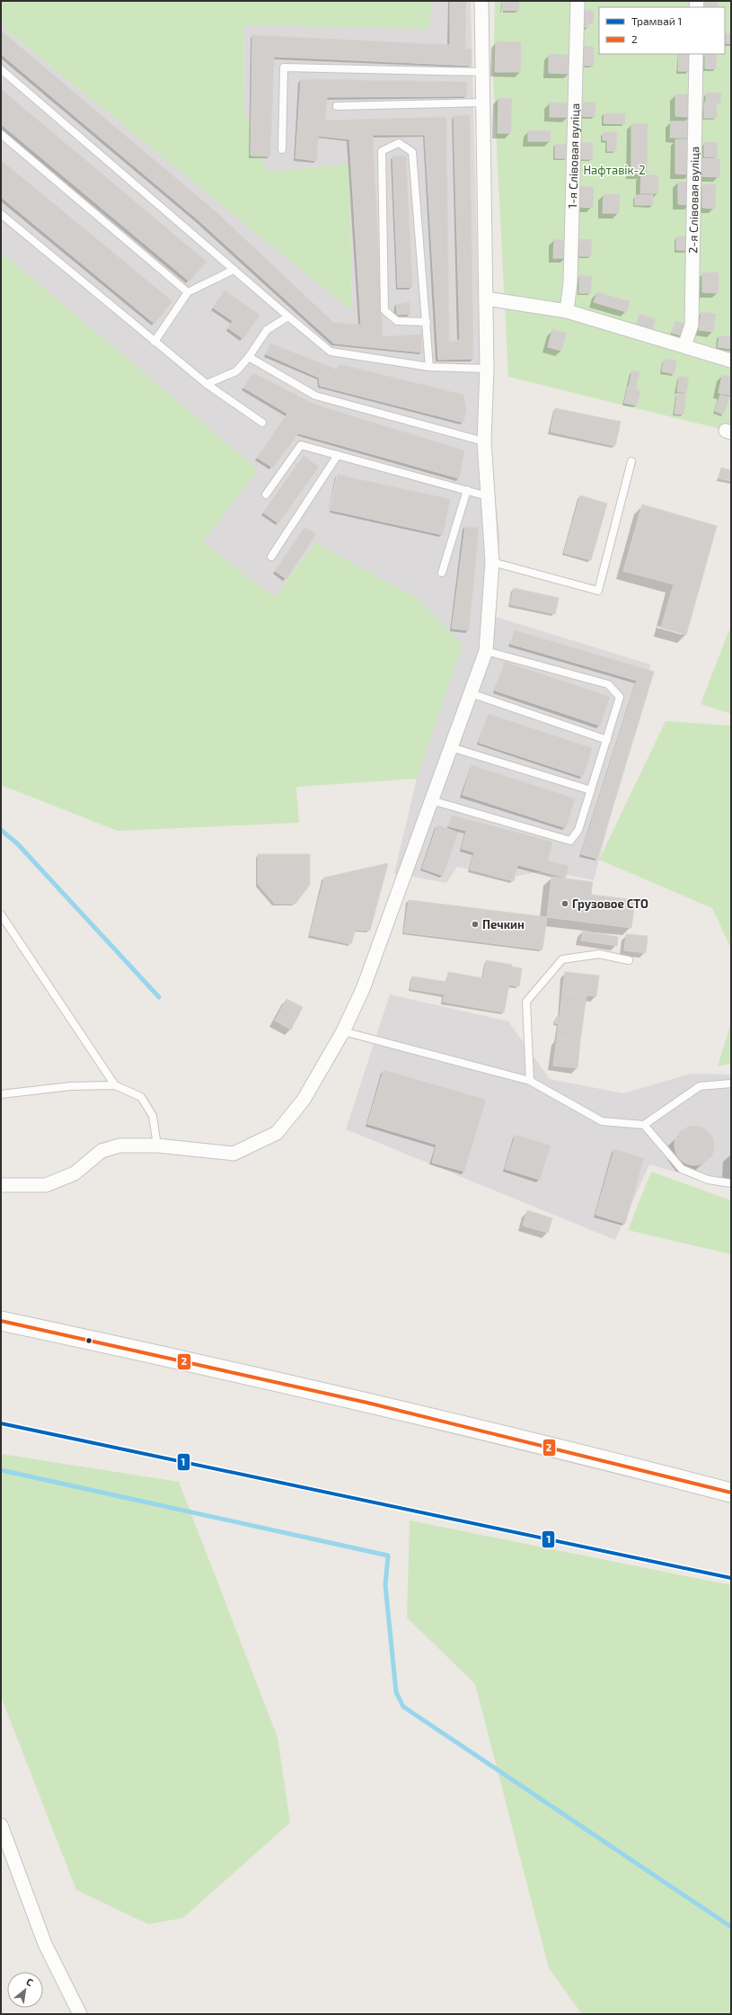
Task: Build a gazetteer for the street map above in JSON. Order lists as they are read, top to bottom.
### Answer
{
  "streets": {
    "street": ["1-я Слівовая вуліца", "2-я Слівовая вуліца"]
  },
  "parks": ["Нафтавік-2"],
  "places": ["Грузовое СТО", "Печкин"],
  "lines": ["transit line 2", "tram line 1"],
  "legend": ["Трамвай 1", "2"],
  "north": "top right"
}
